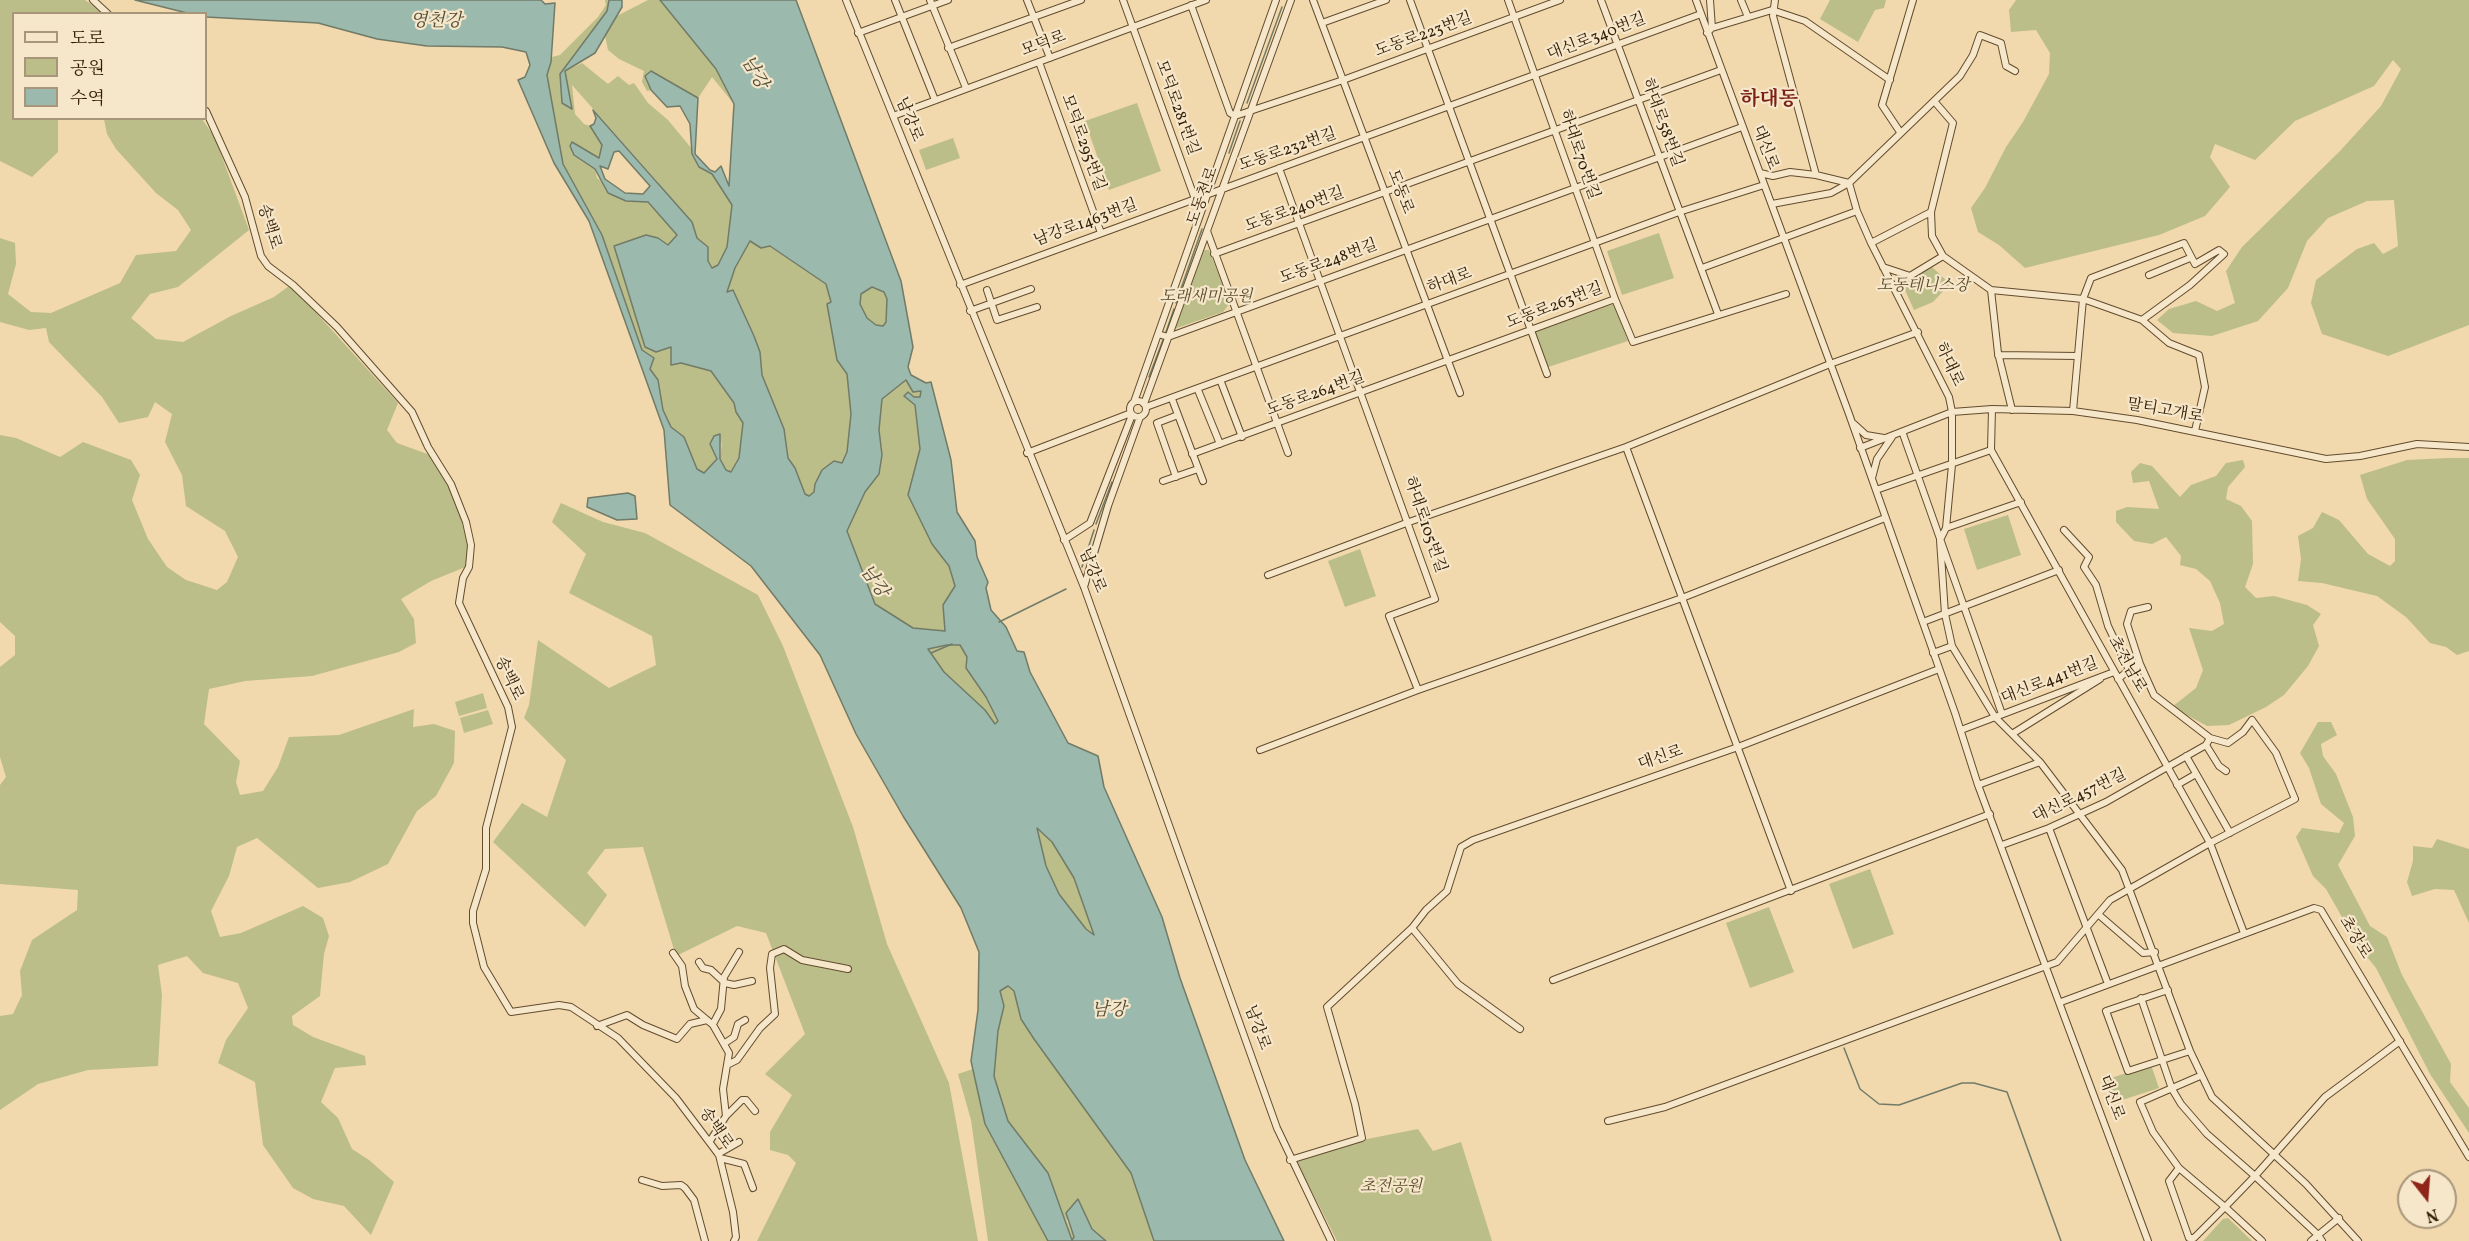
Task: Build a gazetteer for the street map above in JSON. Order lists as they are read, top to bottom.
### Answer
{
  "streets": {
    "street": [
      "도동로223번길",
      "대신로340번길",
      "모덕로",
      "모덕로281번길",
      "남강로",
      "하대로58번길",
      "모덕로295번길",
      "대신로",
      "도동로232번길",
      "하대로70번길",
      "도동로",
      "도동천로",
      "도동로240번길",
      "남강로1463번길",
      "송백로",
      "도동로248번길",
      "하대로",
      "도동로263번길",
      "도동로264번길",
      "말티고개로",
      "하대로105번길",
      "초전남로",
      "대신로441번길",
      "대신로457번길",
      "초장로"
    ]
  },
  "crossings": [
    ["도동로223번길", "하대로70번길"],
    ["도동로223번길", "도동로"],
    ["도동로223번길", "도동천로"],
    ["대신로340번길", "하대로58번길"],
    ["대신로340번길", "대신로"],
    ["대신로340번길", "도동로232번길"],
    ["대신로340번길", "하대로70번길"],
    ["모덕로", "모덕로281번길"],
    ["모덕로", "남강로"],
    ["모덕로", "모덕로295번길"],
    ["모덕로281번길", "남강로1463번길"],
    ["남강로", "남강로1463번길"],
    ["하대로58번길", "도동로240번길"],
    ["하대로58번길", "도동로248번길"],
    ["하대로58번길", "하대로"],
    ["모덕로295번길", "남강로1463번길"],
    ["대신로", "도동로240번길"],
    ["대신로", "도동로248번길"],
    ["대신로", "하대로"],
    ["대신로", "말티고개로"],
    ["대신로", "대신로441번길"],
    ["대신로", "대신로457번길"],
    ["대신로", "초장로"],
    ["도동로232번길", "도동로"],
    ["도동로232번길", "도동천로"],
    ["도동로232번길", "남강로1463번길"],
    ["도동로232번길", "하대로105번길"],
    ["하대로70번길", "도동로240번길"],
    ["하대로70번길", "도동로248번길"],
    ["하대로70번길", "하대로"],
    ["하대로70번길", "도동로263번길"],
    ["도동로", "도동로240번길"],
    ["도동로", "도동로248번길"],
    ["도동로", "하대로"],
    ["도동로", "도동로263번길"],
    ["도동로", "도동로264번길"],
    ["도동천로", "남강로1463번길"],
    ["도동천로", "도동로248번길"],
    ["도동천로", "하대로"],
    ["도동로240번길", "하대로105번길"],
    ["도동로248번길", "하대로105번길"],
    ["하대로", "도동로263번길"],
    ["하대로", "말티고개로"],
    ["하대로", "하대로105번길"],
    ["도동로263번길", "도동로264번길"],
    ["도동로264번길", "하대로105번길"],
    ["초전남로", "대신로441번길"],
    ["초전남로", "대신로457번길"],
    ["초전남로", "초장로"]
  ],
  "districts": ["하대동"],
  "water": ["영천강", "남강"],
  "parks": ["도동테니스장", "도래새미공원", "초전공원"],
  "legend": ["도로", "공원", "수역"],
  "north": "bottom"
}
